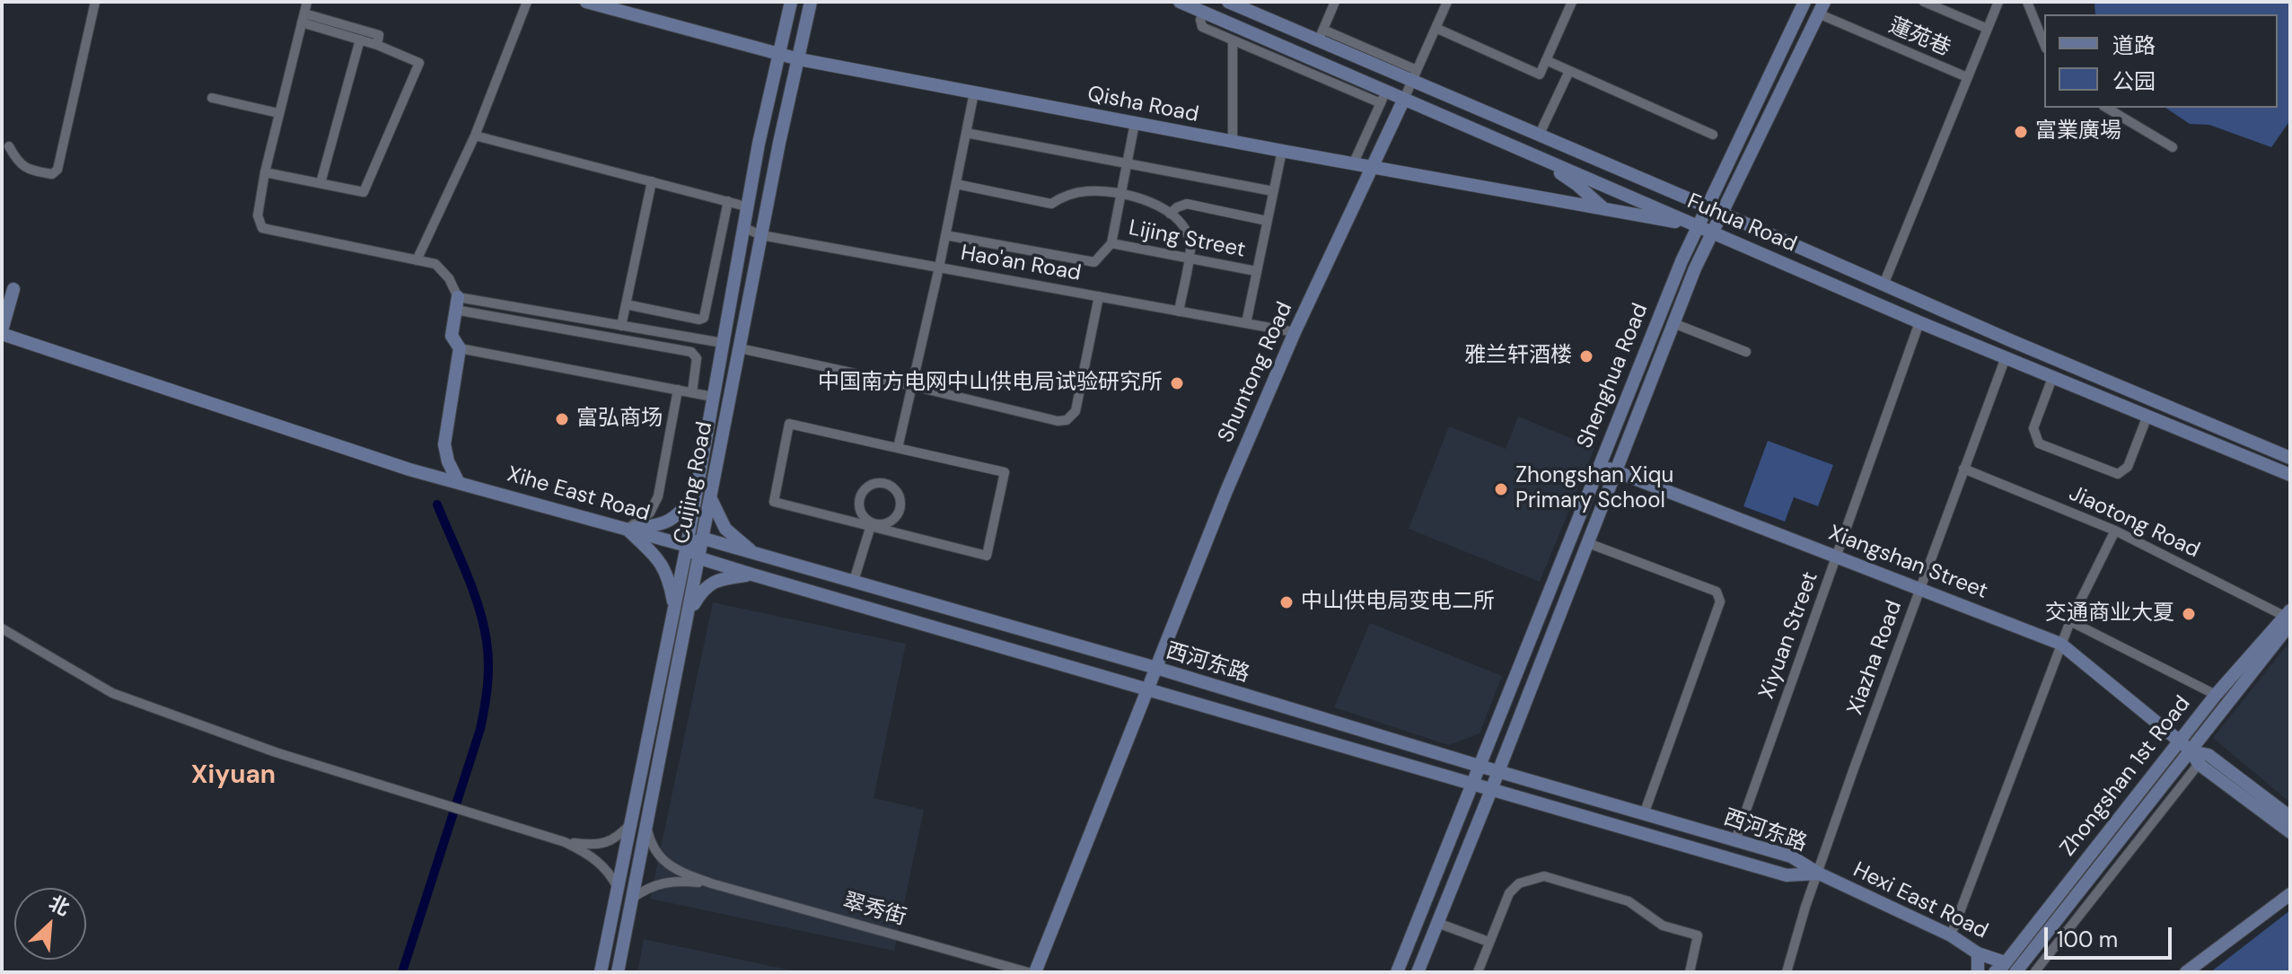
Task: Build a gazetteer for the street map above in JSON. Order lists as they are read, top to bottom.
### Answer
{
  "streets": {
    "main road": [
      "Qisha Road",
      "Fuhua Road",
      "Shuntong Road",
      "Shenghua Road",
      "Cuijing Road",
      "Xihe East Road",
      "Xiangshan Street",
      "西河东路",
      "Zhongshan 1st Road",
      "Hexi East Road"
    ],
    "street": [
      "蓮苑巷",
      "Lijing Street",
      "Hao'an Road",
      "Jiaotong Road",
      "Xiyuan Street",
      "Xiazha Road",
      "翠秀街"
    ]
  },
  "crossings": [
    ["蓮苑巷", "Shenghua Road"],
    ["Qisha Road", "Fuhua Road"],
    ["Qisha Road", "Lijing Street"],
    ["Qisha Road", "Shuntong Road"],
    ["Qisha Road", "Shenghua Road"],
    ["Qisha Road", "Cuijing Road"],
    ["Fuhua Road", "Shuntong Road"],
    ["Fuhua Road", "Shenghua Road"],
    ["Fuhua Road", "Xiyuan Street"],
    ["Fuhua Road", "Xiazha Road"],
    ["Lijing Street", "Hao'an Road"],
    ["Hao'an Road", "Shuntong Road"],
    ["Hao'an Road", "Cuijing Road"],
    ["Shuntong Road", "西河东路"],
    ["Shenghua Road", "Xiangshan Street"],
    ["Shenghua Road", "西河东路"],
    ["Cuijing Road", "Xihe East Road"],
    ["Cuijing Road", "西河东路"],
    ["Xihe East Road", "西河东路"],
    ["Jiaotong Road", "Xiazha Road"],
    ["Jiaotong Road", "Zhongshan 1st Road"],
    ["Xiangshan Street", "Xiyuan Street"],
    ["Xiangshan Street", "Xiazha Road"],
    ["Xiangshan Street", "Zhongshan 1st Road"],
    ["Xiyuan Street", "西河东路"],
    ["Xiazha Road", "西河东路"],
    ["Xiazha Road", "Hexi East Road"],
    ["西河东路", "Hexi East Road"],
    ["Zhongshan 1st Road", "Hexi East Road"]
  ],
  "districts": ["Xiyuan"],
  "places": [
    "富業廣場",
    "雅兰轩酒楼",
    "中国南方电网中山供电局试验研究所",
    "富弘商场",
    "Zhongshan Xiqu Primary School",
    "中山供电局变电二所",
    "交通商业大夏"
  ],
  "legend": ["道路", "公园"],
  "scale_bar": "100 m",
  "north": "top right"
}
